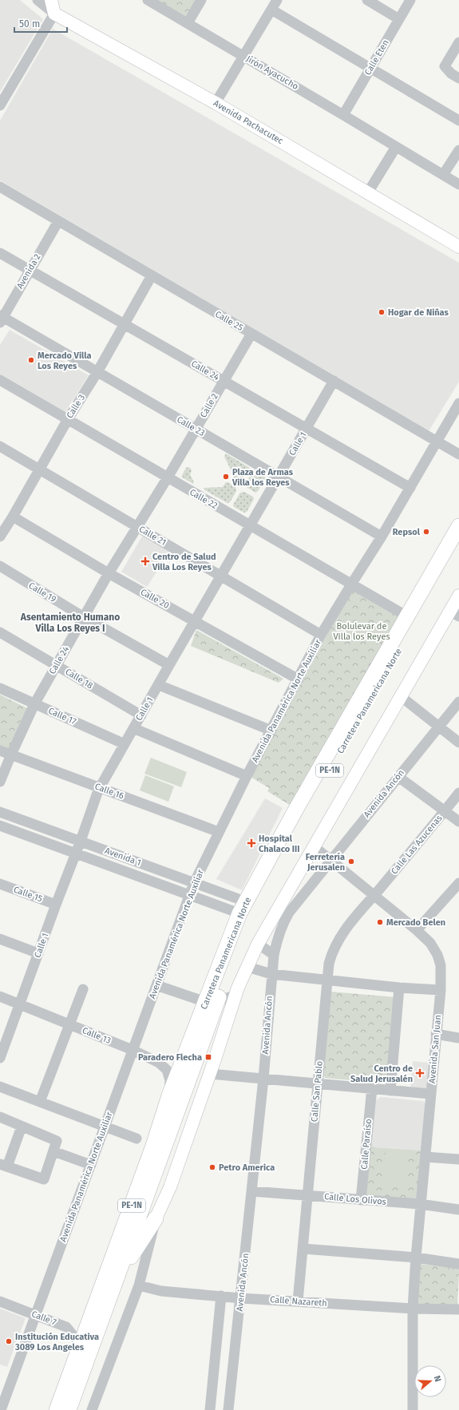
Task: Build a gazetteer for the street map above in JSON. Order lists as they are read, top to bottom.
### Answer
{
  "streets": {
    "highway": ["Carretera Panamericana Norte", "PE-1N"],
    "main road": ["Avenida Pachacutec"],
    "street": [
      "Calle Eten",
      "Jirón Ayacucho",
      "Avenida 2",
      "Calle 25",
      "Calle 24",
      "Calle 2",
      "Calle 3",
      "Calle 23",
      "Calle 1",
      "Calle 22",
      "Calle 21",
      "Calle 19",
      "Calle 20",
      "Calle 18",
      "Avenida Panamérica Norte Auxiliar",
      "Calle 17",
      "Calle 16",
      "Avenida Ancón",
      "Calle Las Azucenas",
      "Avenida 1",
      "Calle 15",
      "Calle 13",
      "Avenida San Juan",
      "Calle San Pablo",
      "Calle Paraíso",
      "Calle Los Olivos",
      "Calle Nazareth",
      "Calle 7"
    ]
  },
  "crossings": [
    ["Calle Eten", "Jirón Ayacucho"],
    ["Avenida 2", "Calle 25"],
    ["Avenida 2", "Calle 24"],
    ["Avenida 2", "Calle 23"],
    ["Calle 25", "Calle 2"],
    ["Calle 25", "Calle 3"],
    ["Calle 25", "Calle 1"],
    ["Calle 25", "Avenida Panamérica Norte Auxiliar"],
    ["Calle 24", "Calle 2"],
    ["Calle 24", "Calle 3"],
    ["Calle 24", "Calle 1"],
    ["Calle 24", "Calle 22"],
    ["Calle 24", "Calle 21"],
    ["Calle 24", "Calle 19"],
    ["Calle 24", "Calle 20"],
    ["Calle 24", "Calle 18"],
    ["Calle 24", "Avenida Panamérica Norte Auxiliar"],
    ["Calle 24", "Calle 17"],
    ["Calle 24", "Calle 16"],
    ["Calle 2", "Calle 23"],
    ["Calle 2", "Calle 22"],
    ["Calle 3", "Calle 23"],
    ["Calle 3", "Calle 22"],
    ["Calle 3", "Calle 21"],
    ["Calle 3", "Calle 20"],
    ["Calle 23", "Calle 1"],
    ["Calle 23", "Avenida Panamérica Norte Auxiliar"],
    ["Calle 1", "Calle 22"],
    ["Calle 1", "Calle 21"],
    ["Calle 1", "Calle 19"],
    ["Calle 1", "Calle 20"],
    ["Calle 1", "Calle 18"],
    ["Calle 1", "Calle 17"],
    ["Calle 1", "Calle 16"],
    ["Calle 1", "Avenida 1"],
    ["Calle 1", "Calle 15"],
    ["Calle 1", "Calle 13"],
    ["Calle 22", "Avenida Panamérica Norte Auxiliar"],
    ["Calle 22", "Carretera Panamericana Norte"],
    ["Calle 21", "Avenida Panamérica Norte Auxiliar"],
    ["Calle 20", "Avenida Panamérica Norte Auxiliar"],
    ["Avenida Panamérica Norte Auxiliar", "Calle 16"],
    ["Avenida Panamérica Norte Auxiliar", "Avenida 1"],
    ["Avenida Panamérica Norte Auxiliar", "Calle 13"],
    ["Avenida Panamérica Norte Auxiliar", "Calle 7"],
    ["Carretera Panamericana Norte", "Avenida 1"],
    ["Carretera Panamericana Norte", "Calle 13"],
    ["Carretera Panamericana Norte", "Calle 7"],
    ["Avenida Ancón", "Avenida San Juan"],
    ["Avenida Ancón", "Calle Los Olivos"],
    ["Avenida Ancón", "Calle Nazareth"],
    ["Calle Las Azucenas", "Avenida San Juan"],
    ["Calle Las Azucenas", "Calle San Pablo"],
    ["Avenida San Juan", "Calle San Pablo"],
    ["Avenida San Juan", "Calle Los Olivos"],
    ["Avenida San Juan", "Calle Nazareth"],
    ["Calle San Pablo", "Calle Los Olivos"],
    ["Calle San Pablo", "Calle Nazareth"],
    ["Calle Paraíso", "Calle Los Olivos"]
  ],
  "districts": ["Asentamiento Humano Villa Los Reyes I"],
  "parks": ["Bolulevar de Villa los Reyes"],
  "places": {
    "other": [
      "Hogar de Niñas",
      "Mercado Villa Los Reyes",
      "Plaza de Armas Villa los Reyes",
      "Repsol",
      "Ferretería Jerusalen",
      "Mercado Belen",
      "Petro America",
      "Institución Educativa 3089 Los Angeles"
    ],
    "health": ["Centro de Salud Villa Los Reyes", "Hospital Chalaco III", "Centro de Salud Jerusalén"],
    "transit": ["Paradero Flecha"]
  },
  "scale_bar": "50 m",
  "north": "right"
}
